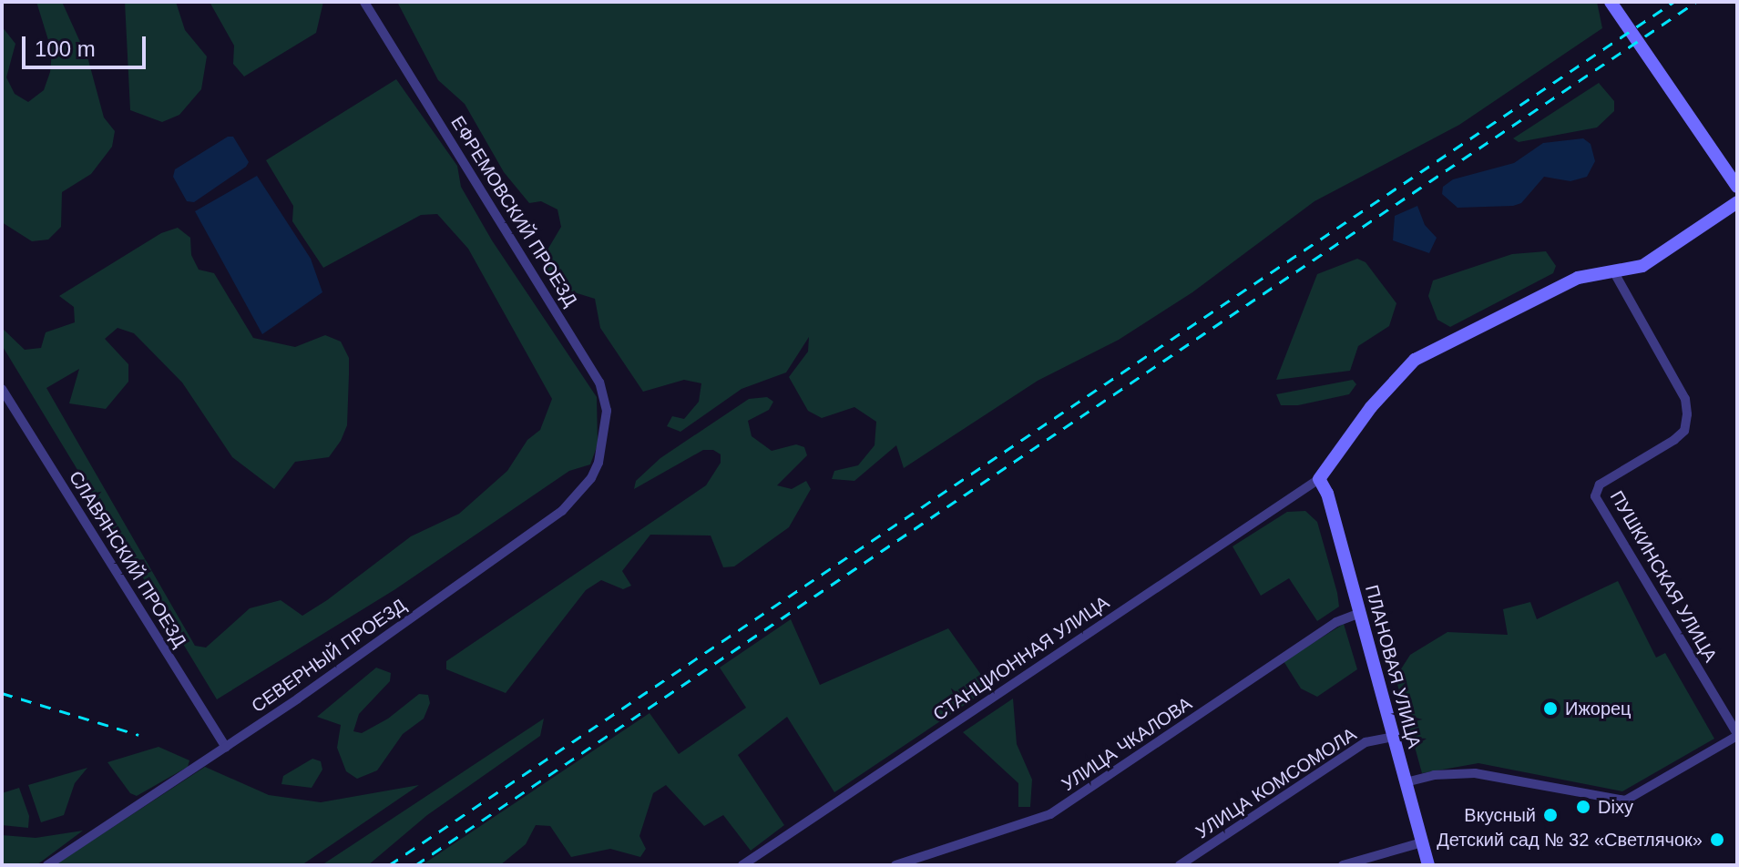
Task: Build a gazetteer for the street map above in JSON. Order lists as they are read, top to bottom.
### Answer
{
  "streets": {
    "street": [
      "ЕФРЕМОВСКИЙ ПРОЕЗД",
      "СЛАВЯНСКИЙ ПРОЕЗД",
      "ПУШКИНСКАЯ УЛИЦА",
      "СЕВЕРНЫЙ ПРОЕЗД",
      "СТАНЦИОННАЯ УЛИЦА",
      "ПЛАНОВАЯ УЛИЦА",
      "УЛИЦА ЧКАЛОВА",
      "УЛИЦА КОМСОМОЛА"
    ]
  },
  "crossings": [
    ["ЕФРЕМОВСКИЙ ПРОЕЗД", "СЕВЕРНЫЙ ПРОЕЗД"],
    ["СЛАВЯНСКИЙ ПРОЕЗД", "СЕВЕРНЫЙ ПРОЕЗД"],
    ["СТАНЦИОННАЯ УЛИЦА", "ПЛАНОВАЯ УЛИЦА"],
    ["ПЛАНОВАЯ УЛИЦА", "УЛИЦА ЧКАЛОВА"],
    ["ПЛАНОВАЯ УЛИЦА", "УЛИЦА КОМСОМОЛА"]
  ],
  "places": [
    "Ижорец",
    "Dixy",
    "Вкусный",
    "Детский сад № 32 «Светлячок»"
  ],
  "scale_bar": "100 m"
}
